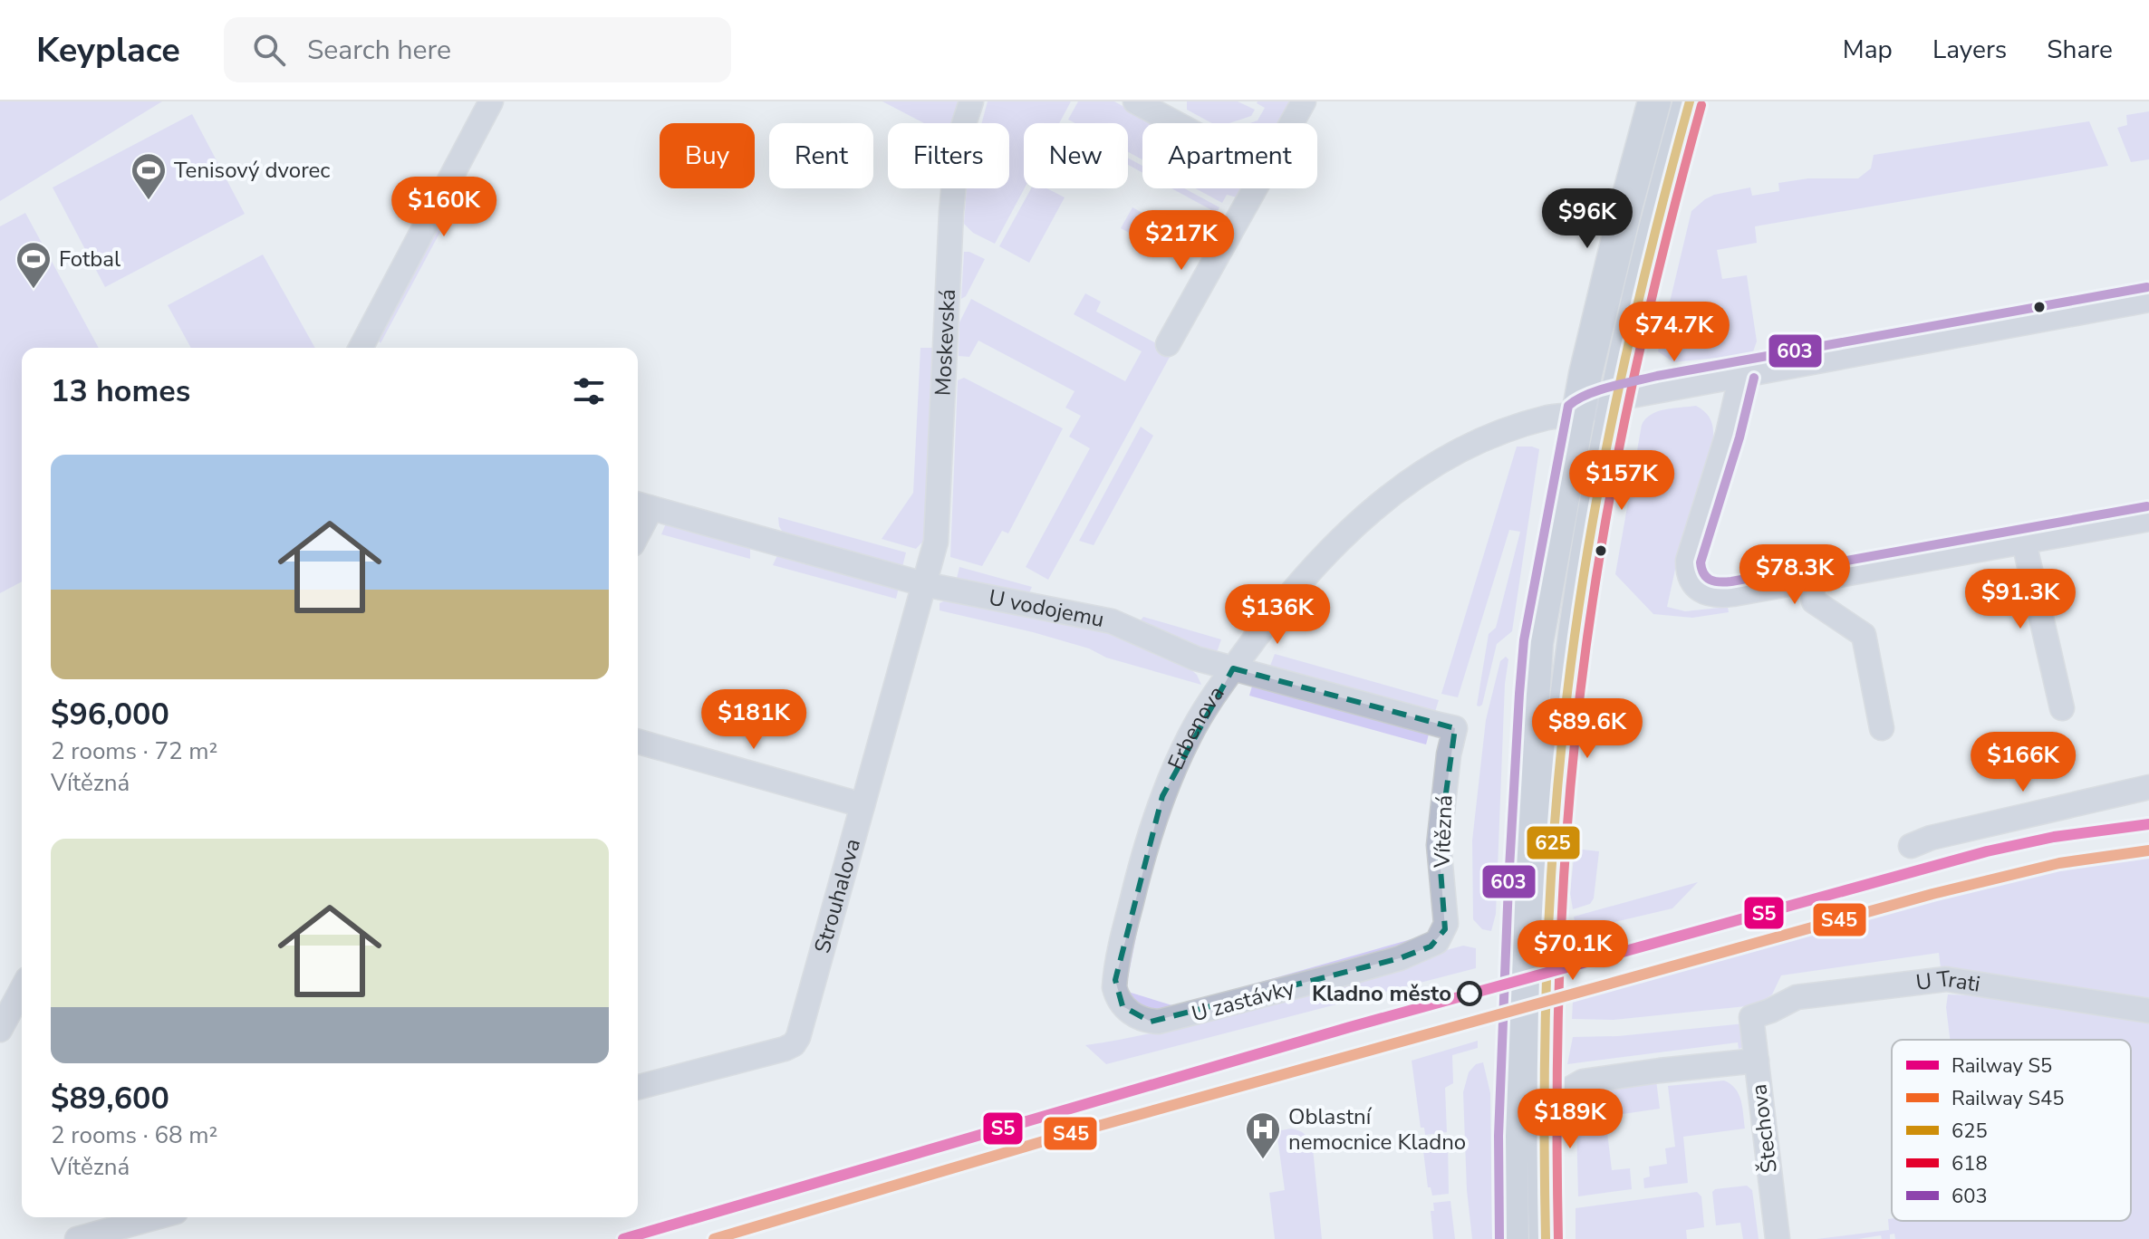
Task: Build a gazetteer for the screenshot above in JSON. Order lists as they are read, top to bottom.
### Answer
{
  "streets": {
    "street": [
      "Moskevská",
      "U vodojemu",
      "Erbenova",
      "Vítězná",
      "Strouhalova",
      "U Trati",
      "U zastávky",
      "Štechova"
    ]
  },
  "crossings": [
    ["Moskevská", "U vodojemu"],
    ["Moskevská", "Strouhalova"],
    ["U vodojemu", "Erbenova"],
    ["U vodojemu", "Vítězná"],
    ["U vodojemu", "Strouhalova"],
    ["Erbenova", "U zastávky"],
    ["Vítězná", "U zastávky"],
    ["U Trati", "Štechova"]
  ],
  "places": {
    "sports": ["Tenisový dvorec", "Fotbal"],
    "other": ["Kladno město"],
    "hospital": ["Oblastní nemocnice Kladno"]
  },
  "lines": [
    "transit line 625",
    "transit line 618",
    "transit line 603",
    "rail line S5",
    "rail line S45"
  ],
  "legend": [
    "Railway S5",
    "Railway S45",
    "625",
    "618",
    "603"
  ],
  "page": {
    "header": "Keyplace",
    "search": "Search here",
    "nav": ["Map", "Layers", "Share"],
    "chip": [
      "Buy",
      "Rent",
      "Filters",
      "New",
      "Apartment"
    ],
    "price": [
      "$160K",
      "$96K",
      "$217K",
      "$74.7K",
      "$157K",
      "$78.3K",
      "$91.3K",
      "$136K",
      "$181K",
      "$89.6K",
      "$166K",
      "$70.1K",
      "$189K"
    ],
    "heading": "13 homes",
    "list": [
      {
        "name": "$96,000",
        "note": "2 rooms · 72 m² · Vítězná"
      },
      {
        "name": "$89,600",
        "note": "2 rooms · 68 m² · Vítězná"
      }
    ]
  }
}
